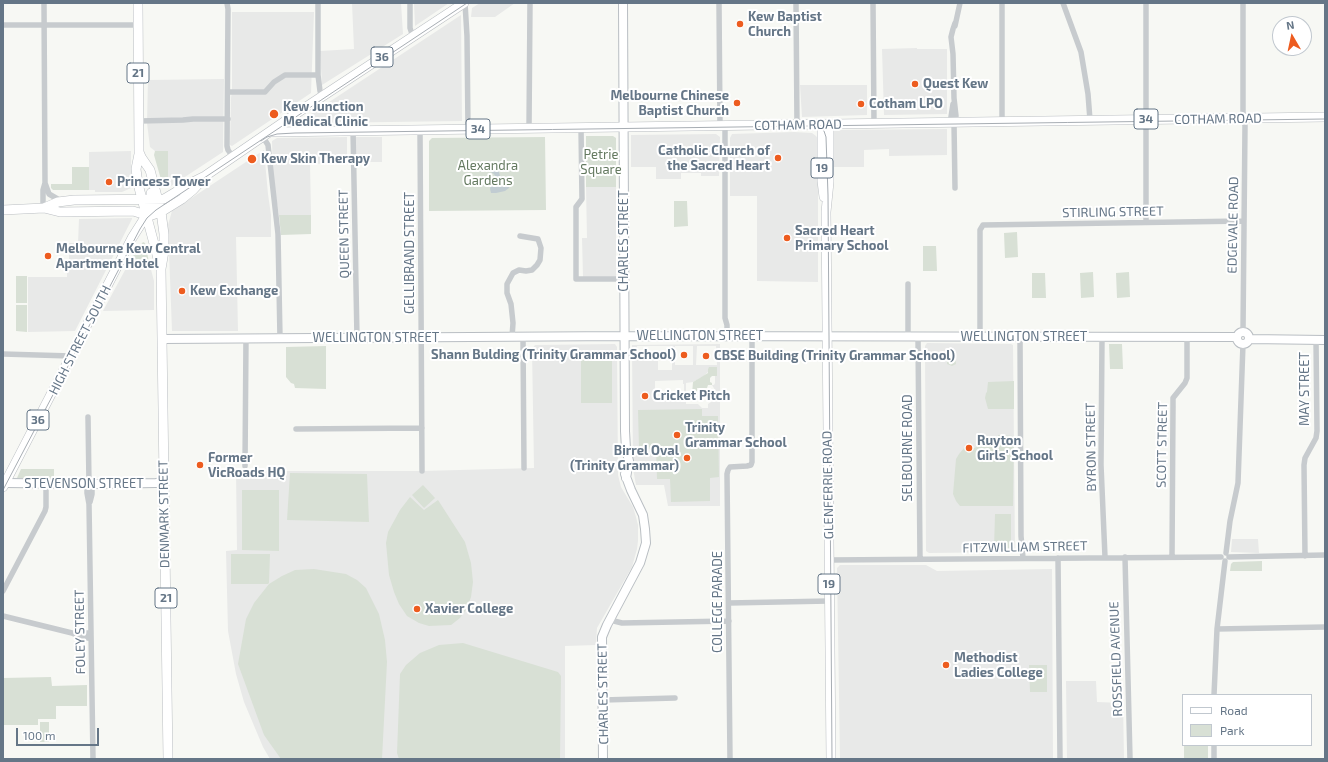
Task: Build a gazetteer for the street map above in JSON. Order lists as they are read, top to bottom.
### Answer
{
  "streets": {
    "main road": [
      "36",
      "21",
      "34",
      "COTHAM ROAD",
      "19",
      "HIGH STREET SOUTH",
      "GLENFERRIE ROAD",
      "DENMARK STREET"
    ],
    "street": [
      "STIRLING STREET",
      "EDGEVALE ROAD",
      "QUEEN STREET",
      "CHARLES STREET",
      "GELLIBRAND STREET",
      "WELLINGTON STREET",
      "MAY STREET",
      "SCOTT STREET",
      "BYRON STREET",
      "SELBOURNE ROAD",
      "STEVENSON STREET",
      "FITZWILLIAM STREET",
      "COLLEGE PARADE",
      "FOLEY STREET",
      "ROSSFIELD AVENUE"
    ]
  },
  "crossings": [
    ["36", "COTHAM ROAD"],
    ["21", "HIGH STREET SOUTH"],
    ["21", "DENMARK STREET"],
    ["COTHAM ROAD", "EDGEVALE ROAD"],
    ["COTHAM ROAD", "QUEEN STREET"],
    ["COTHAM ROAD", "CHARLES STREET"],
    ["COTHAM ROAD", "GELLIBRAND STREET"],
    ["COTHAM ROAD", "GLENFERRIE ROAD"],
    ["STIRLING STREET", "EDGEVALE ROAD"],
    ["STIRLING STREET", "WELLINGTON STREET"],
    ["EDGEVALE ROAD", "WELLINGTON STREET"],
    ["QUEEN STREET", "WELLINGTON STREET"],
    ["CHARLES STREET", "WELLINGTON STREET"],
    ["GELLIBRAND STREET", "WELLINGTON STREET"],
    ["WELLINGTON STREET", "SCOTT STREET"],
    ["WELLINGTON STREET", "BYRON STREET"],
    ["WELLINGTON STREET", "SELBOURNE ROAD"],
    ["WELLINGTON STREET", "GLENFERRIE ROAD"],
    ["WELLINGTON STREET", "DENMARK STREET"],
    ["WELLINGTON STREET", "COLLEGE PARADE"],
    ["HIGH STREET SOUTH", "STEVENSON STREET"],
    ["HIGH STREET SOUTH", "DENMARK STREET"],
    ["MAY STREET", "FITZWILLIAM STREET"],
    ["SCOTT STREET", "FITZWILLIAM STREET"],
    ["BYRON STREET", "FITZWILLIAM STREET"],
    ["SELBOURNE ROAD", "FITZWILLIAM STREET"],
    ["STEVENSON STREET", "DENMARK STREET"],
    ["STEVENSON STREET", "FOLEY STREET"],
    ["GLENFERRIE ROAD", "FITZWILLIAM STREET"],
    ["FITZWILLIAM STREET", "ROSSFIELD AVENUE"]
  ],
  "parks": ["Petrie Square", "Alexandra Gardens"],
  "places": [
    "Kew Baptist Church",
    "Quest Kew",
    "Melbourne Chinese Baptist Church",
    "Cotham LPO",
    "Kew Junction Medical Clinic",
    "Catholic Church of the Sacred Heart",
    "Kew Skin Therapy",
    "Princess Tower",
    "Sacred Heart Primary School",
    "Melbourne Kew Central Apartment Hotel",
    "Kew Exchange",
    "Shann Bulding (Trinity Grammar School)",
    "CBSE Building (Trinity Grammar School)",
    "Cricket Pitch",
    "Trinity Grammar School",
    "Ruyton Girls' School",
    "Birrel Oval (Trinity Grammar)",
    "Former VicRoads HQ",
    "Xavier College",
    "Methodist Ladies College"
  ],
  "legend": ["Road", "Park"],
  "scale_bar": "100 m",
  "north": "top"
}
